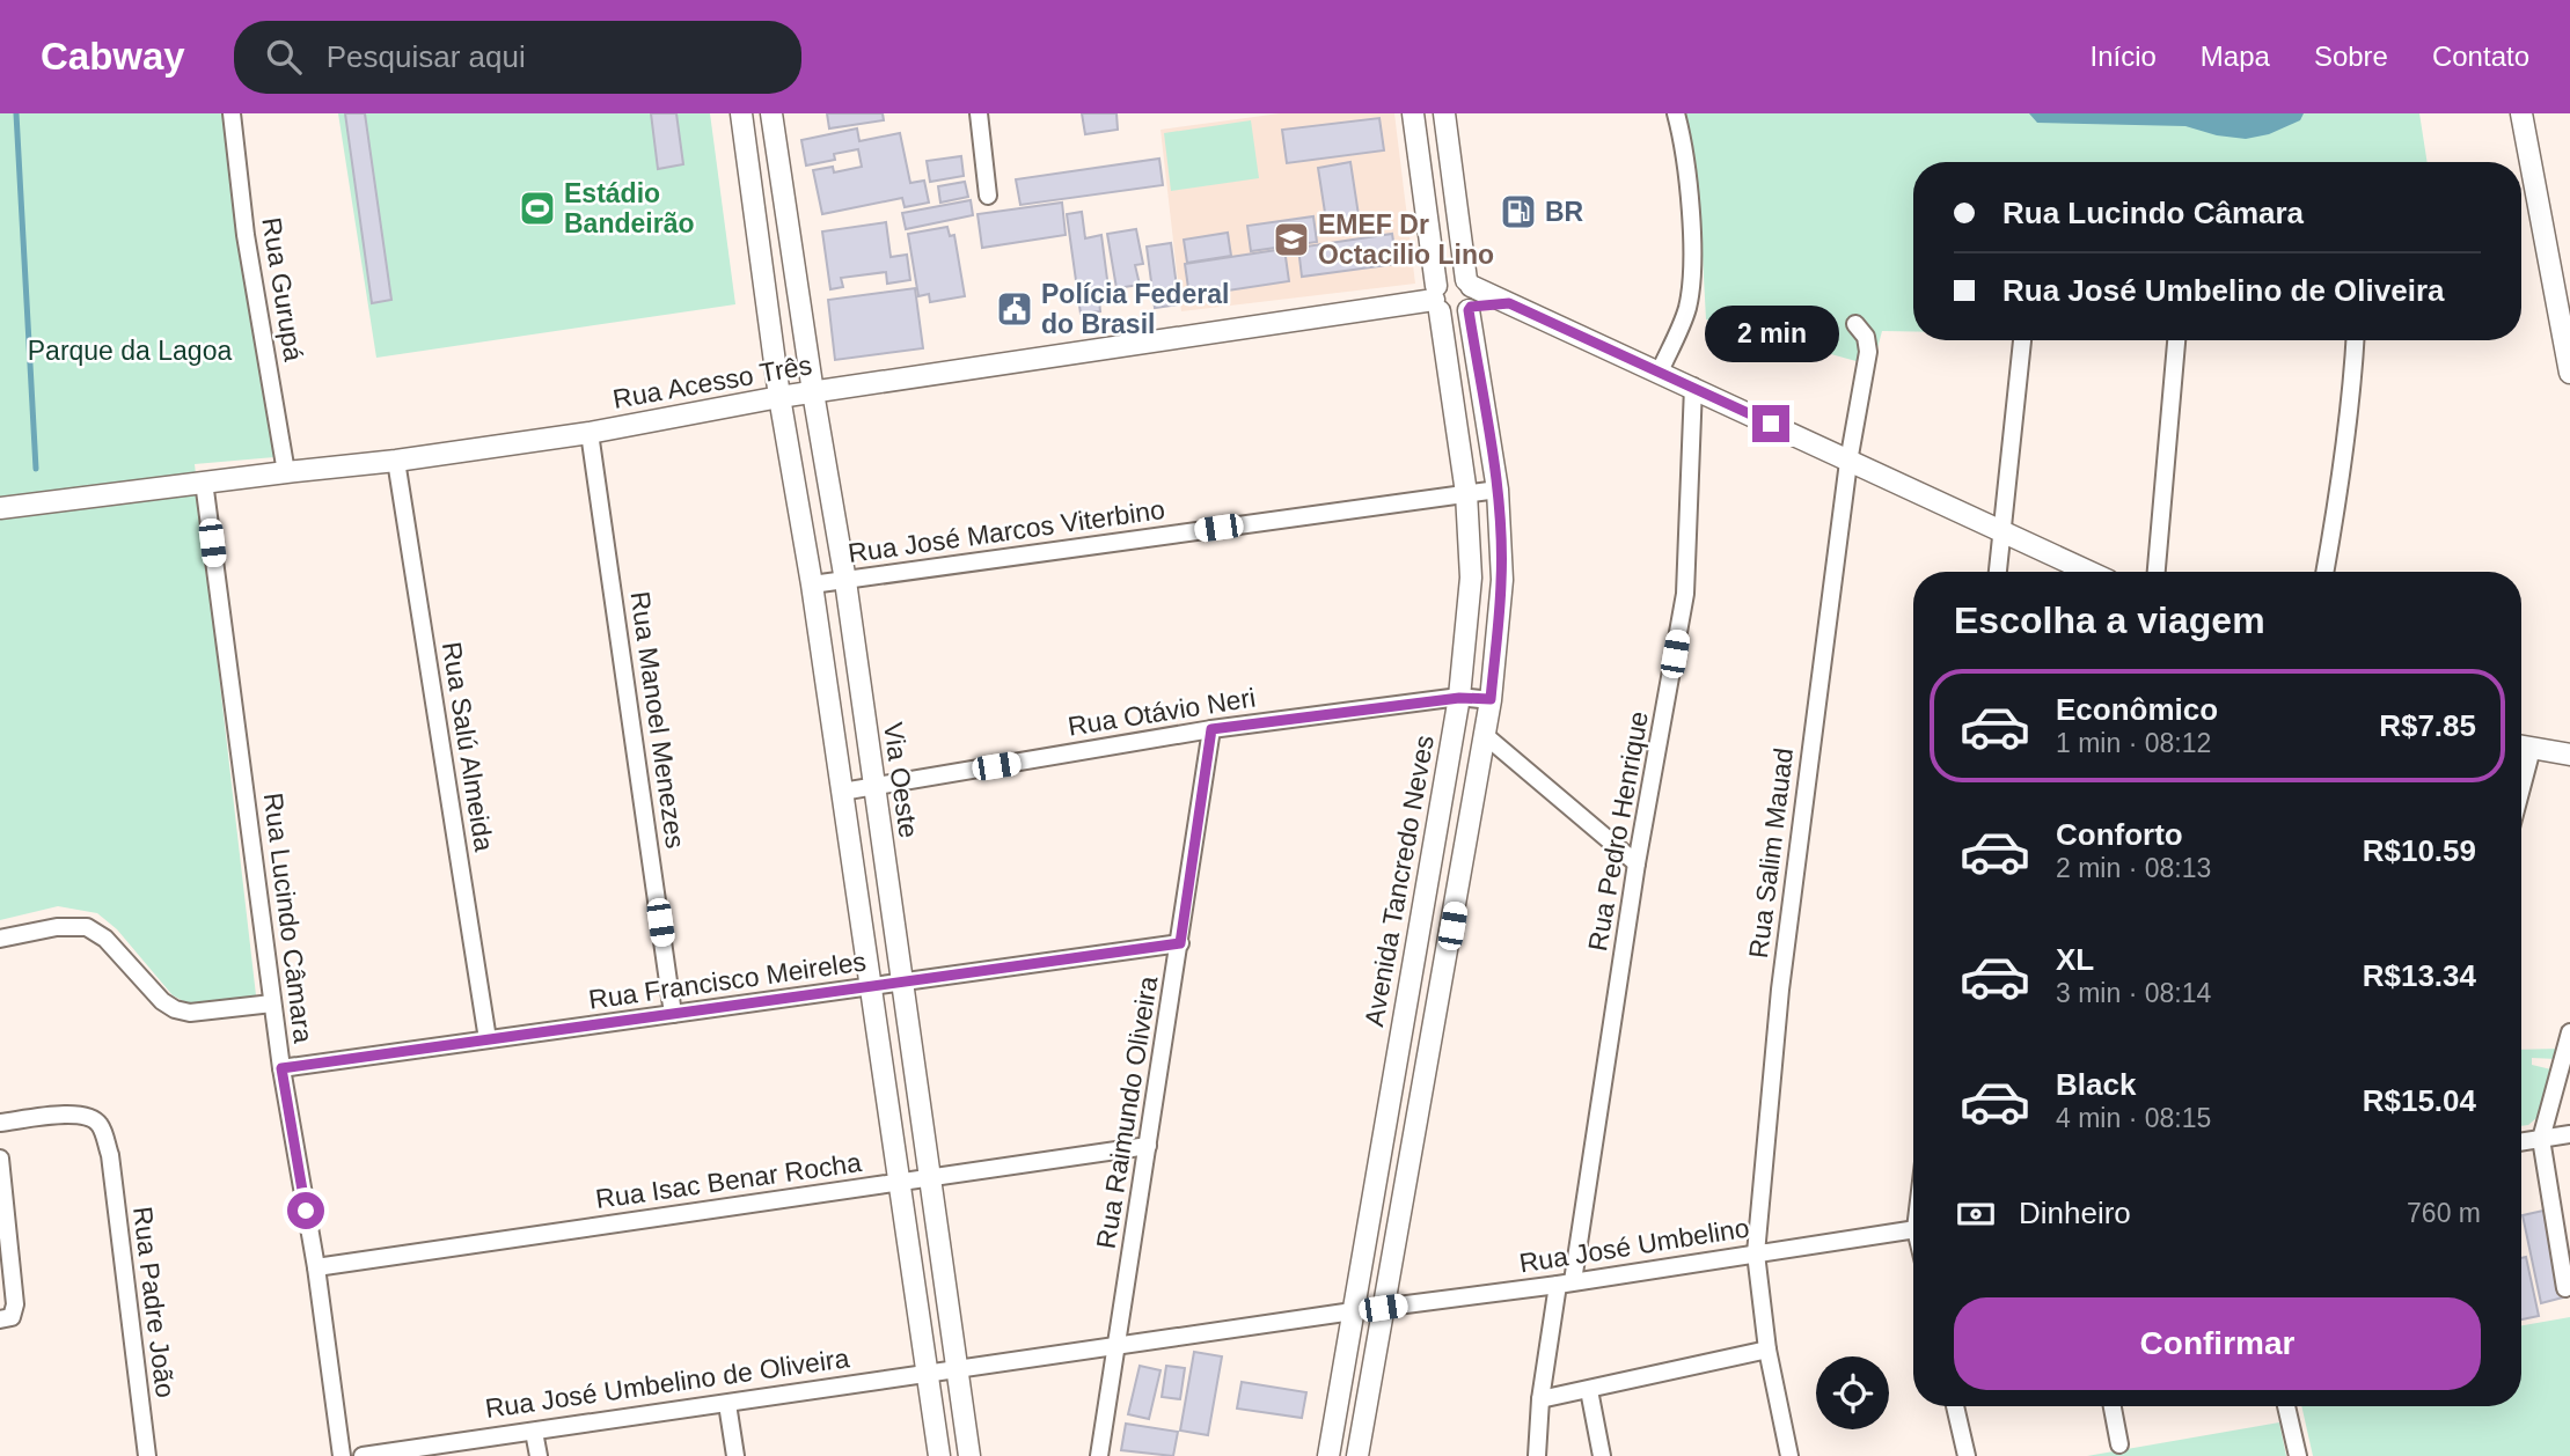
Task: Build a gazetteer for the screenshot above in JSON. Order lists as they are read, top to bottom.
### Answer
{
  "streets": {
    "street": [
      "Rua Gurupá",
      "Rua Acesso Três",
      "Rua José Marcos Viterbino",
      "Rua Otávio Neri",
      "Rua Manoel Menezes",
      "Rua Salú Almeida",
      "Via Oeste",
      "Rua Pedro Henrique",
      "Rua Salim Mauad",
      "Avenida Tancredo Neves",
      "Rua Lucindo Câmara",
      "Rua Francisco Meireles",
      "Rua Raimundo Oliveira",
      "Rua Isac Benar Rocha",
      "Rua José Umbelino",
      "Rua Padre João",
      "Rua José Umbelino de Oliveira"
    ]
  },
  "crossings": [
    ["Rua Gurupá", "Rua Acesso Três"],
    ["Rua Acesso Três", "Rua Manoel Menezes"],
    ["Rua Acesso Três", "Rua Salú Almeida"],
    ["Rua Acesso Três", "Via Oeste"],
    ["Rua Acesso Três", "Avenida Tancredo Neves"],
    ["Rua Acesso Três", "Rua Lucindo Câmara"],
    ["Rua José Marcos Viterbino", "Via Oeste"],
    ["Rua José Marcos Viterbino", "Avenida Tancredo Neves"],
    ["Rua Otávio Neri", "Via Oeste"],
    ["Rua Otávio Neri", "Avenida Tancredo Neves"],
    ["Rua Otávio Neri", "Rua Raimundo Oliveira"],
    ["Rua Manoel Menezes", "Rua Francisco Meireles"],
    ["Rua Salú Almeida", "Rua Francisco Meireles"],
    ["Via Oeste", "Rua Francisco Meireles"],
    ["Via Oeste", "Rua Isac Benar Rocha"],
    ["Via Oeste", "Rua José Umbelino de Oliveira"],
    ["Rua Pedro Henrique", "Rua José Umbelino"],
    ["Rua Salim Mauad", "Rua José Umbelino"],
    ["Avenida Tancredo Neves", "Rua José Umbelino"],
    ["Rua Lucindo Câmara", "Rua Francisco Meireles"],
    ["Rua Lucindo Câmara", "Rua Isac Benar Rocha"],
    ["Rua Francisco Meireles", "Rua Raimundo Oliveira"],
    ["Rua Raimundo Oliveira", "Rua Isac Benar Rocha"],
    ["Rua Raimundo Oliveira", "Rua José Umbelino"],
    ["Rua Raimundo Oliveira", "Rua José Umbelino de Oliveira"],
    ["Rua José Umbelino", "Rua José Umbelino de Oliveira"]
  ],
  "parks": ["Parque da Lagoa"],
  "places": {
    "sports": ["Estádio Bandeirão"],
    "fuel station": ["BR"],
    "school or university": ["EMEF Dr Octacilio Lino"],
    "public building": ["Polícia Federal do Brasil"]
  },
  "page": {
    "header": "Cabway",
    "search": "Pesquisar aqui",
    "nav": [
      "Início",
      "Mapa",
      "Sobre",
      "Contato"
    ],
    "banner": ["Rua Lucindo Câmara", "Rua José Umbelino de Oliveira"],
    "bubble": "2 min",
    "heading": "Escolha a viagem",
    "list": [
      {
        "name": "Econômico",
        "note": "1 min · 08:12",
        "value": "R$7.85"
      },
      {
        "name": "Conforto",
        "note": "2 min · 08:13",
        "value": "R$10.59"
      },
      {
        "name": "XL",
        "note": "3 min · 08:14",
        "value": "R$13.34"
      },
      {
        "name": "Black",
        "note": "4 min · 08:15",
        "value": "R$15.04"
      }
    ],
    "pay": ["Dinheiro", "760 m"],
    "buttons": "Confirmar"
  }
}
